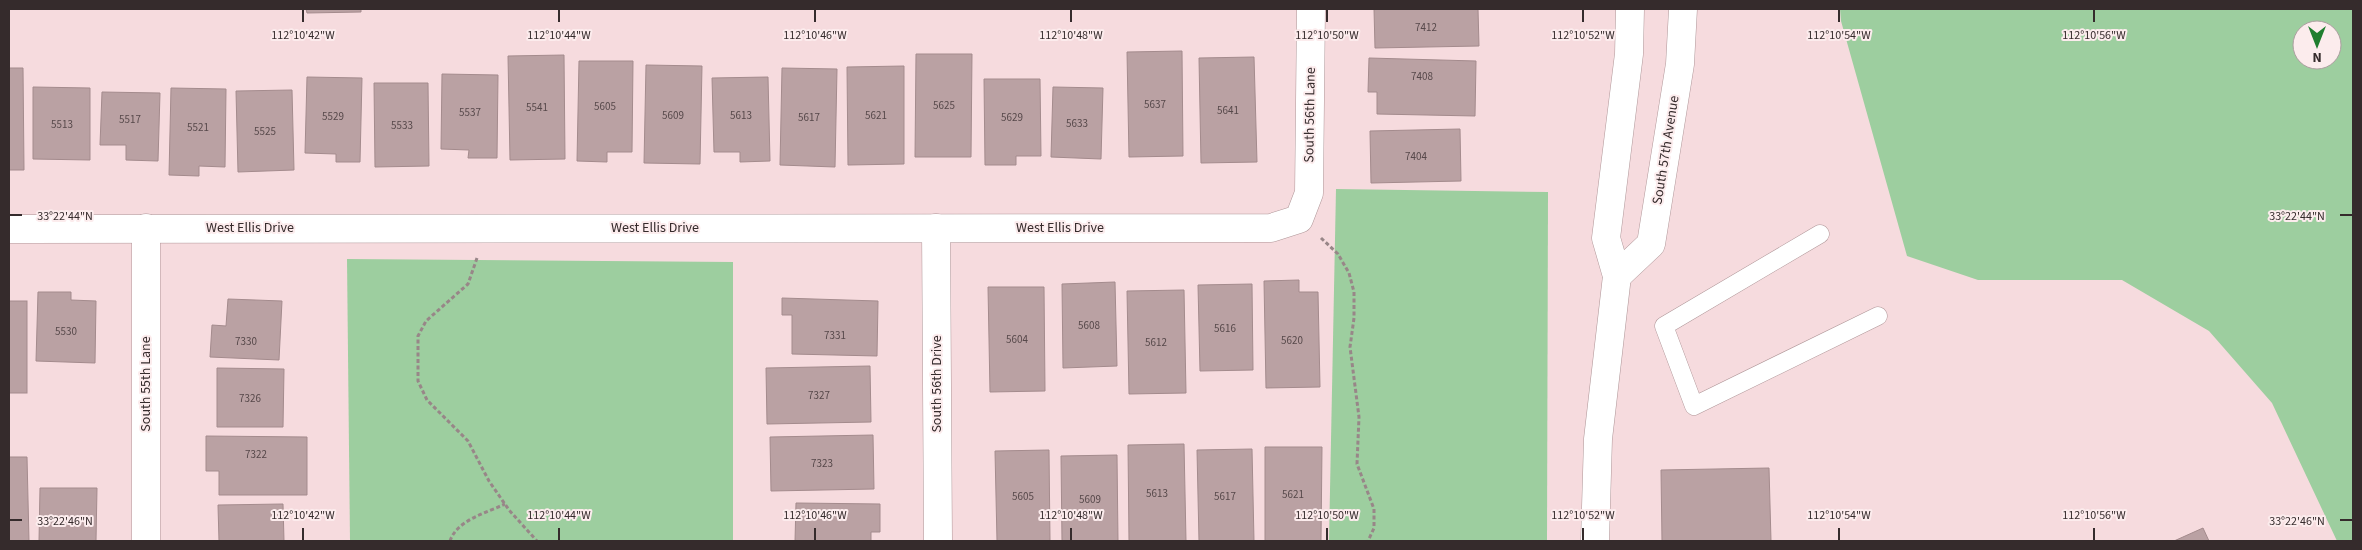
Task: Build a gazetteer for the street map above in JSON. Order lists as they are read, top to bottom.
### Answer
{
  "streets": {
    "street": [
      "South 56th Lane",
      "South 57th Avenue",
      "West Ellis Drive",
      "South 55th Lane",
      "South 56th Drive"
    ]
  },
  "crossings": [
    ["South 56th Lane", "West Ellis Drive"],
    ["West Ellis Drive", "South 55th Lane"],
    ["West Ellis Drive", "South 56th Drive"]
  ],
  "house_numbers": [
    "7412",
    "7408",
    "5637",
    "5625",
    "5605",
    "5541",
    "5641",
    "5537",
    "5609",
    "5613",
    "5621",
    "5529",
    "5617",
    "5629",
    "5517",
    "5633",
    "5513",
    "5533",
    "5521",
    "5525",
    "7404",
    "5608",
    "5616",
    "5530",
    "7331",
    "5604",
    "5620",
    "7330",
    "5612",
    "7327",
    "7326",
    "7322",
    "7323",
    "5613",
    "5621",
    "5605",
    "5617",
    "5609"
  ],
  "north": "bottom",
  "coordinates": [
    "112°10'42\"W",
    "112°10'44\"W",
    "112°10'46\"W",
    "112°10'48\"W",
    "112°10'50\"W",
    "112°10'52\"W",
    "112°10'54\"W",
    "112°10'56\"W",
    "33°22'44\"N",
    "33°22'46\"N"
  ]
}
